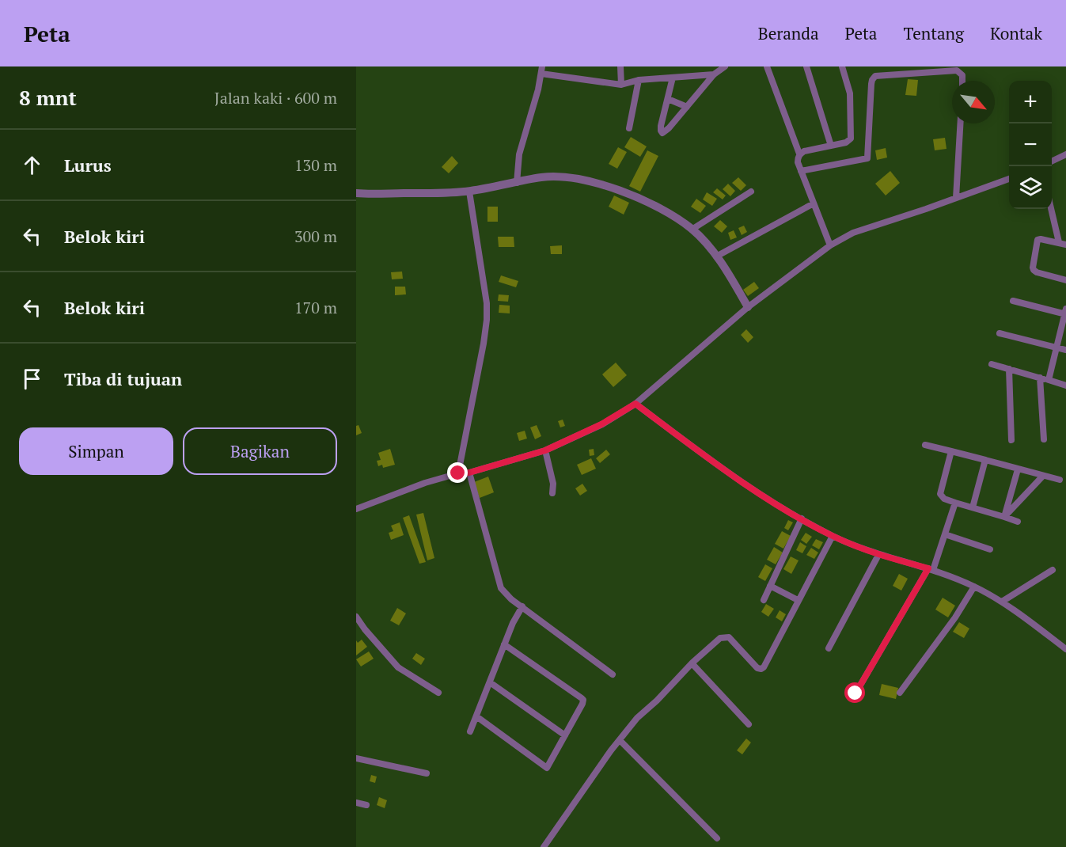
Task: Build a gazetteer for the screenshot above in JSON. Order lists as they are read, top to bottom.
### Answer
{
  "north": "bottom right",
  "page": {
    "header": "Peta",
    "nav": [
      "Beranda",
      "Peta",
      "Tentang",
      "Kontak"
    ],
    "heading": ["8 mnt", "Jalan kaki · 600 m"],
    "map_buttons": ["+", "−"],
    "list": [
      ["Lurus", "130 m"],
      ["Belok kiri", "300 m"],
      ["Belok kiri", "170 m"],
      "Tiba di tujuan"
    ],
    "buttons": ["Simpan", "Bagikan"]
  }
}
